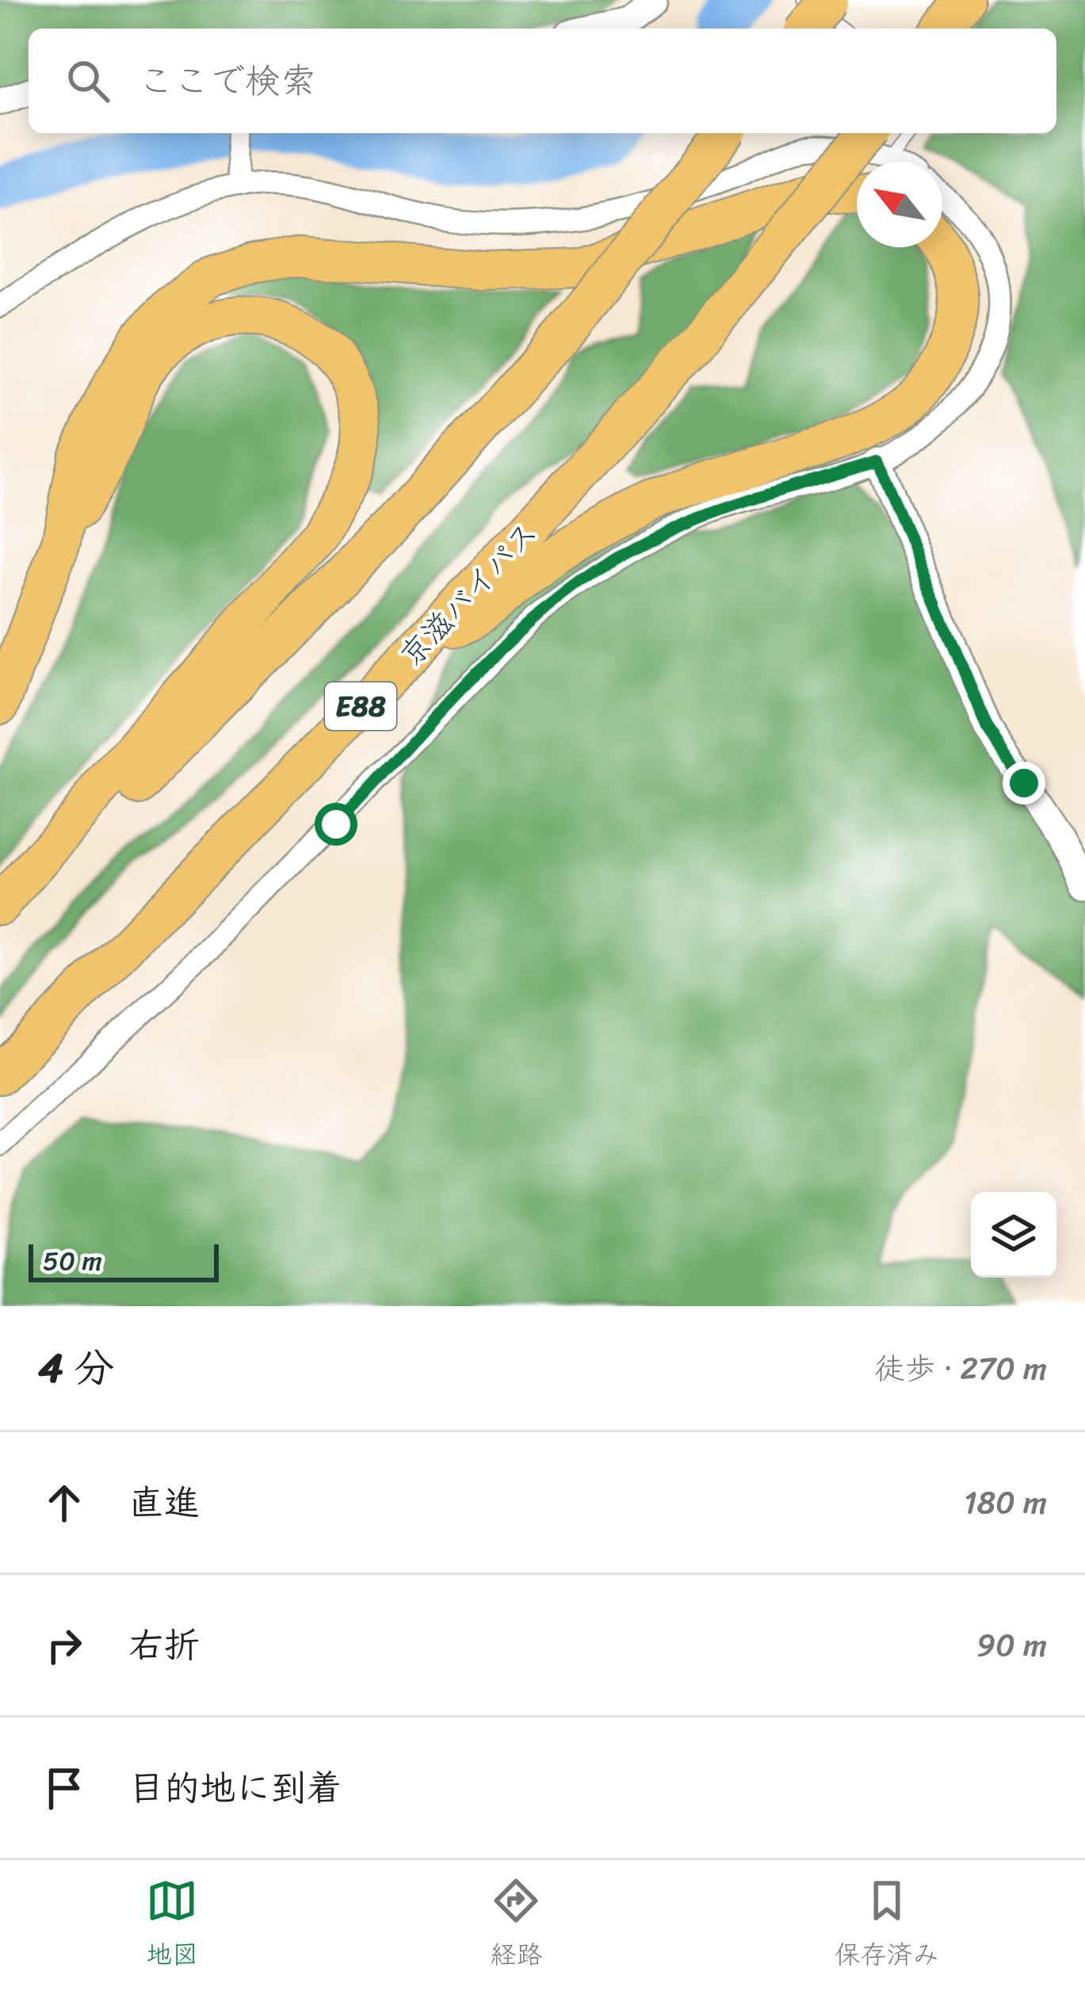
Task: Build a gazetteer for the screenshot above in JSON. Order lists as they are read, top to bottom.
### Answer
{
  "streets": {
    "highway": ["京滋バイパス", "E88"]
  },
  "scale_bar": "50 m",
  "north": "top left",
  "page": {
    "search": "ここで検索",
    "scale": "50 m",
    "heading": ["4 分", "徒歩 · 270 m"],
    "list": [
      ["直進", "180 m"],
      ["右折", "90 m"],
      "目的地に到着"
    ],
    "nav": ["地図", "経路", "保存済み"]
  }
}
